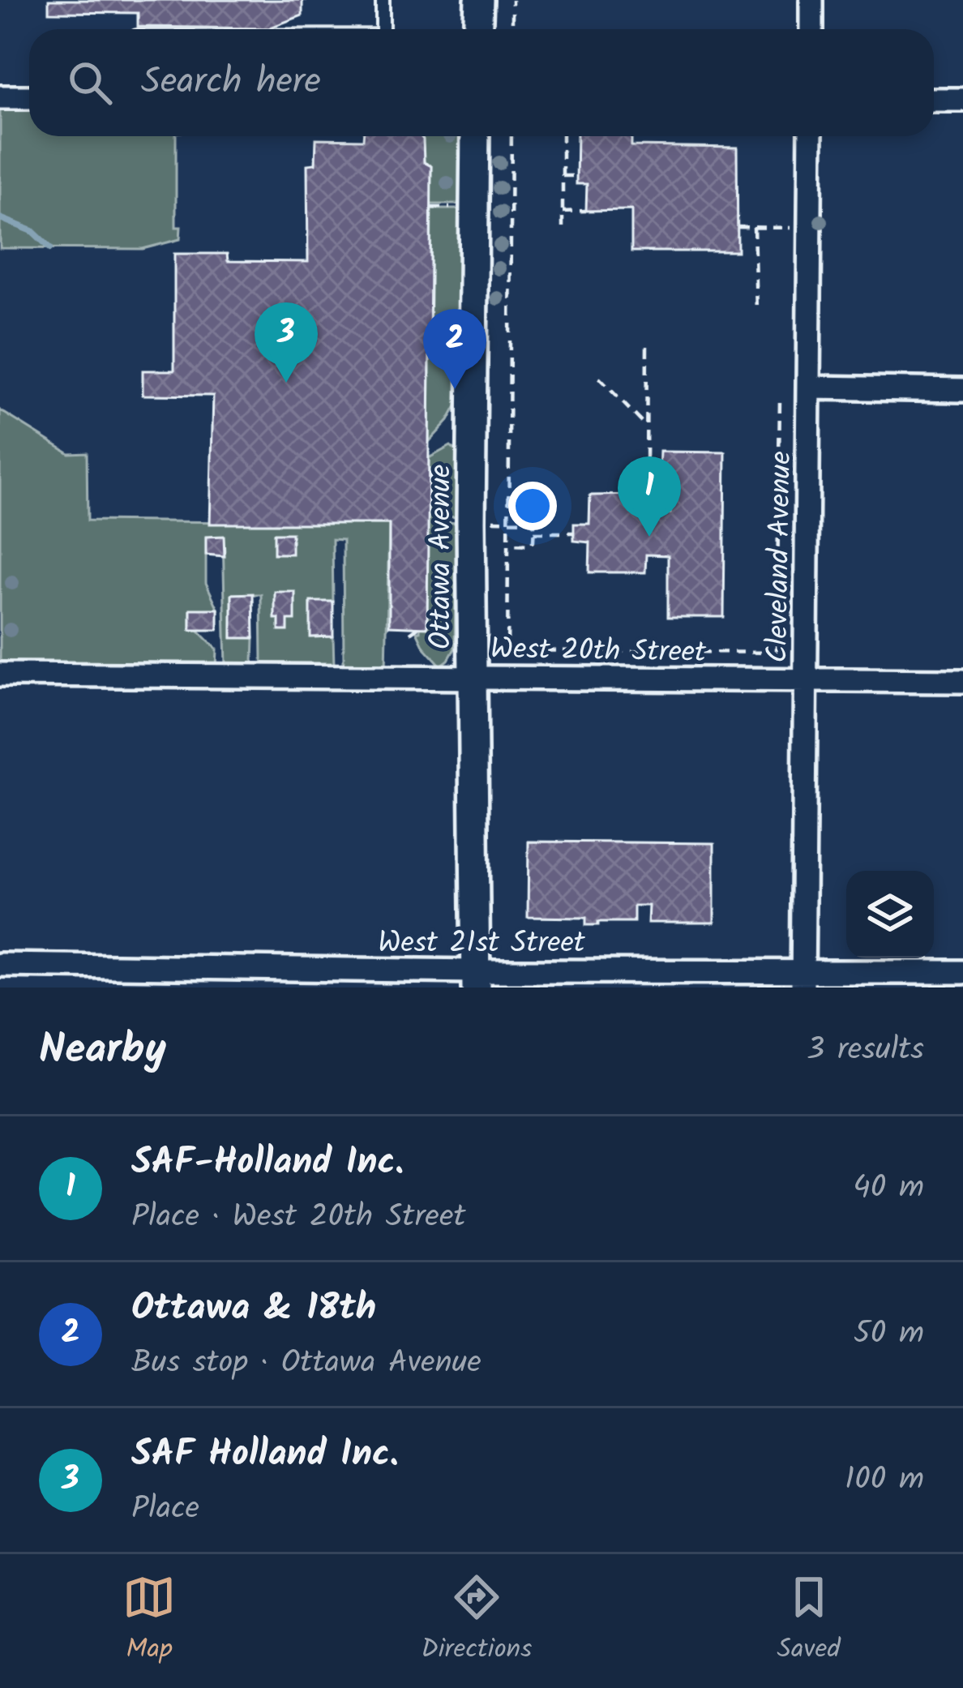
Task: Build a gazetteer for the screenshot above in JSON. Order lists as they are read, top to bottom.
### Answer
{
  "streets": {
    "street": [
      "Ottawa Avenue",
      "Cleveland Avenue",
      "West 20th Street",
      "West 21st Street"
    ]
  },
  "crossings": [
    ["Ottawa Avenue", "West 20th Street"],
    ["Ottawa Avenue", "West 21st Street"],
    ["Cleveland Avenue", "West 20th Street"],
    ["Cleveland Avenue", "West 21st Street"]
  ],
  "page": {
    "search": "Search here",
    "pins": ["3", "2", "1"],
    "heading": ["Nearby", "3 results"],
    "list": [
      {
        "mark": "1",
        "name": "SAF-Holland Inc.",
        "note": "Place · West 20th Street",
        "value": "40 m"
      },
      {
        "mark": "2",
        "name": "Ottawa & 18th",
        "note": "Bus stop · Ottawa Avenue",
        "value": "50 m"
      },
      {
        "mark": "3",
        "name": "SAF Holland Inc.",
        "note": "Place",
        "value": "100 m"
      }
    ],
    "nav": ["Map", "Directions", "Saved"]
  }
}
